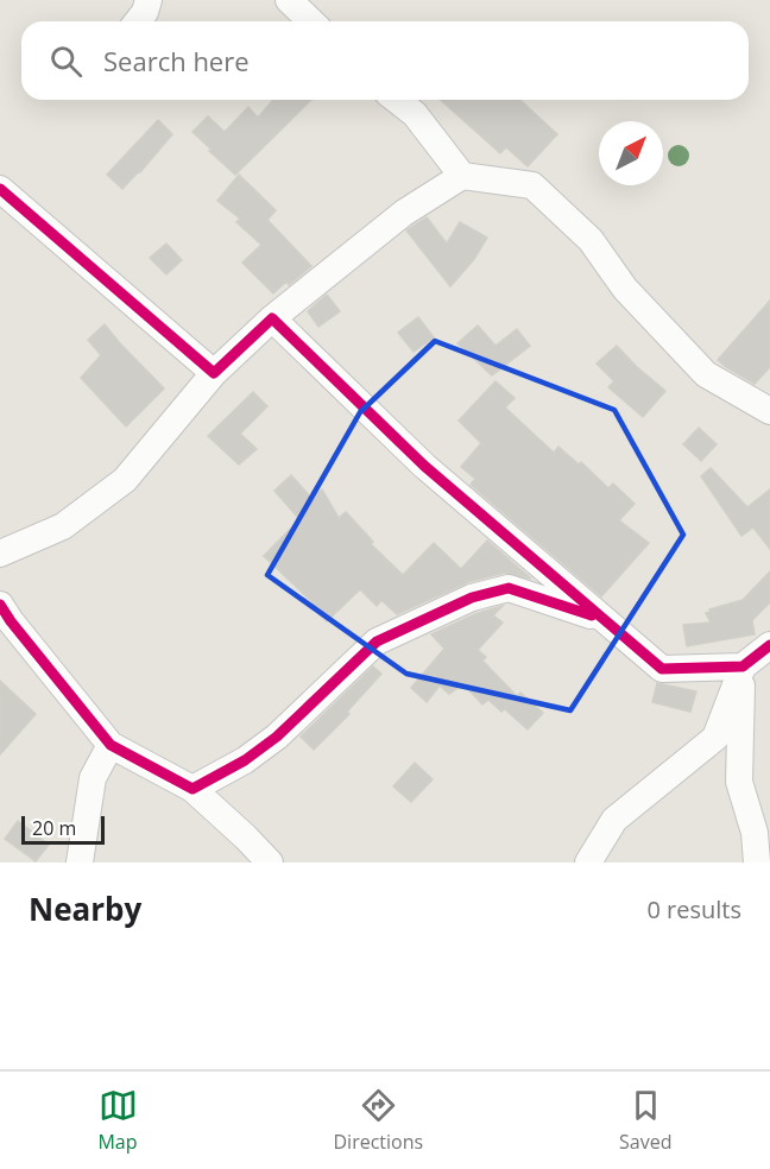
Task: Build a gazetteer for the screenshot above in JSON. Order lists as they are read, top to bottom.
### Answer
{
  "scale_bar": "20 m",
  "north": "top right",
  "page": {
    "search": "Search here",
    "scale": "20 m",
    "heading": ["Nearby", "0 results"],
    "nav": ["Map", "Directions", "Saved"]
  }
}
